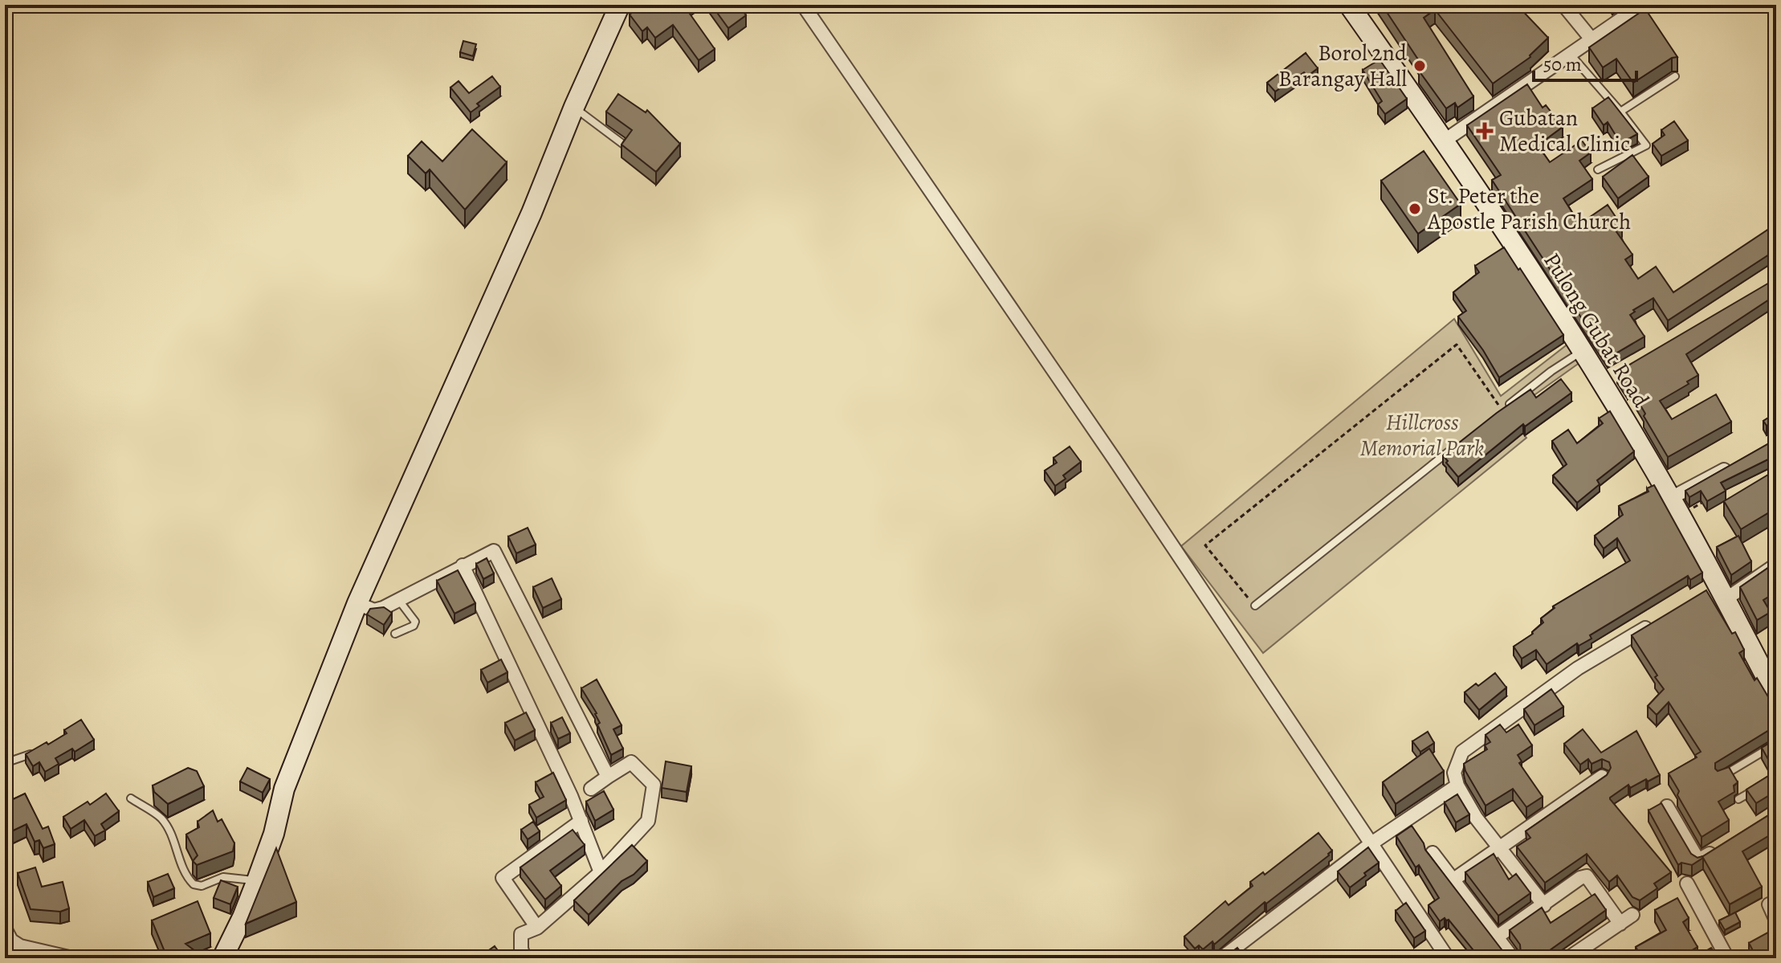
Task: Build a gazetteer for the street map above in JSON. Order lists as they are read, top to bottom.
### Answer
{
  "streets": {
    "street": ["Pulong Gubat Road"]
  },
  "parks": ["Hillcross Memorial Park"],
  "places": {
    "other": ["Borol 2nd Barangay Hall", "St. Peter the Apostle Parish Church"],
    "health": ["Gubatan Medical Clinic"]
  },
  "scale_bar": "50 m"
}
